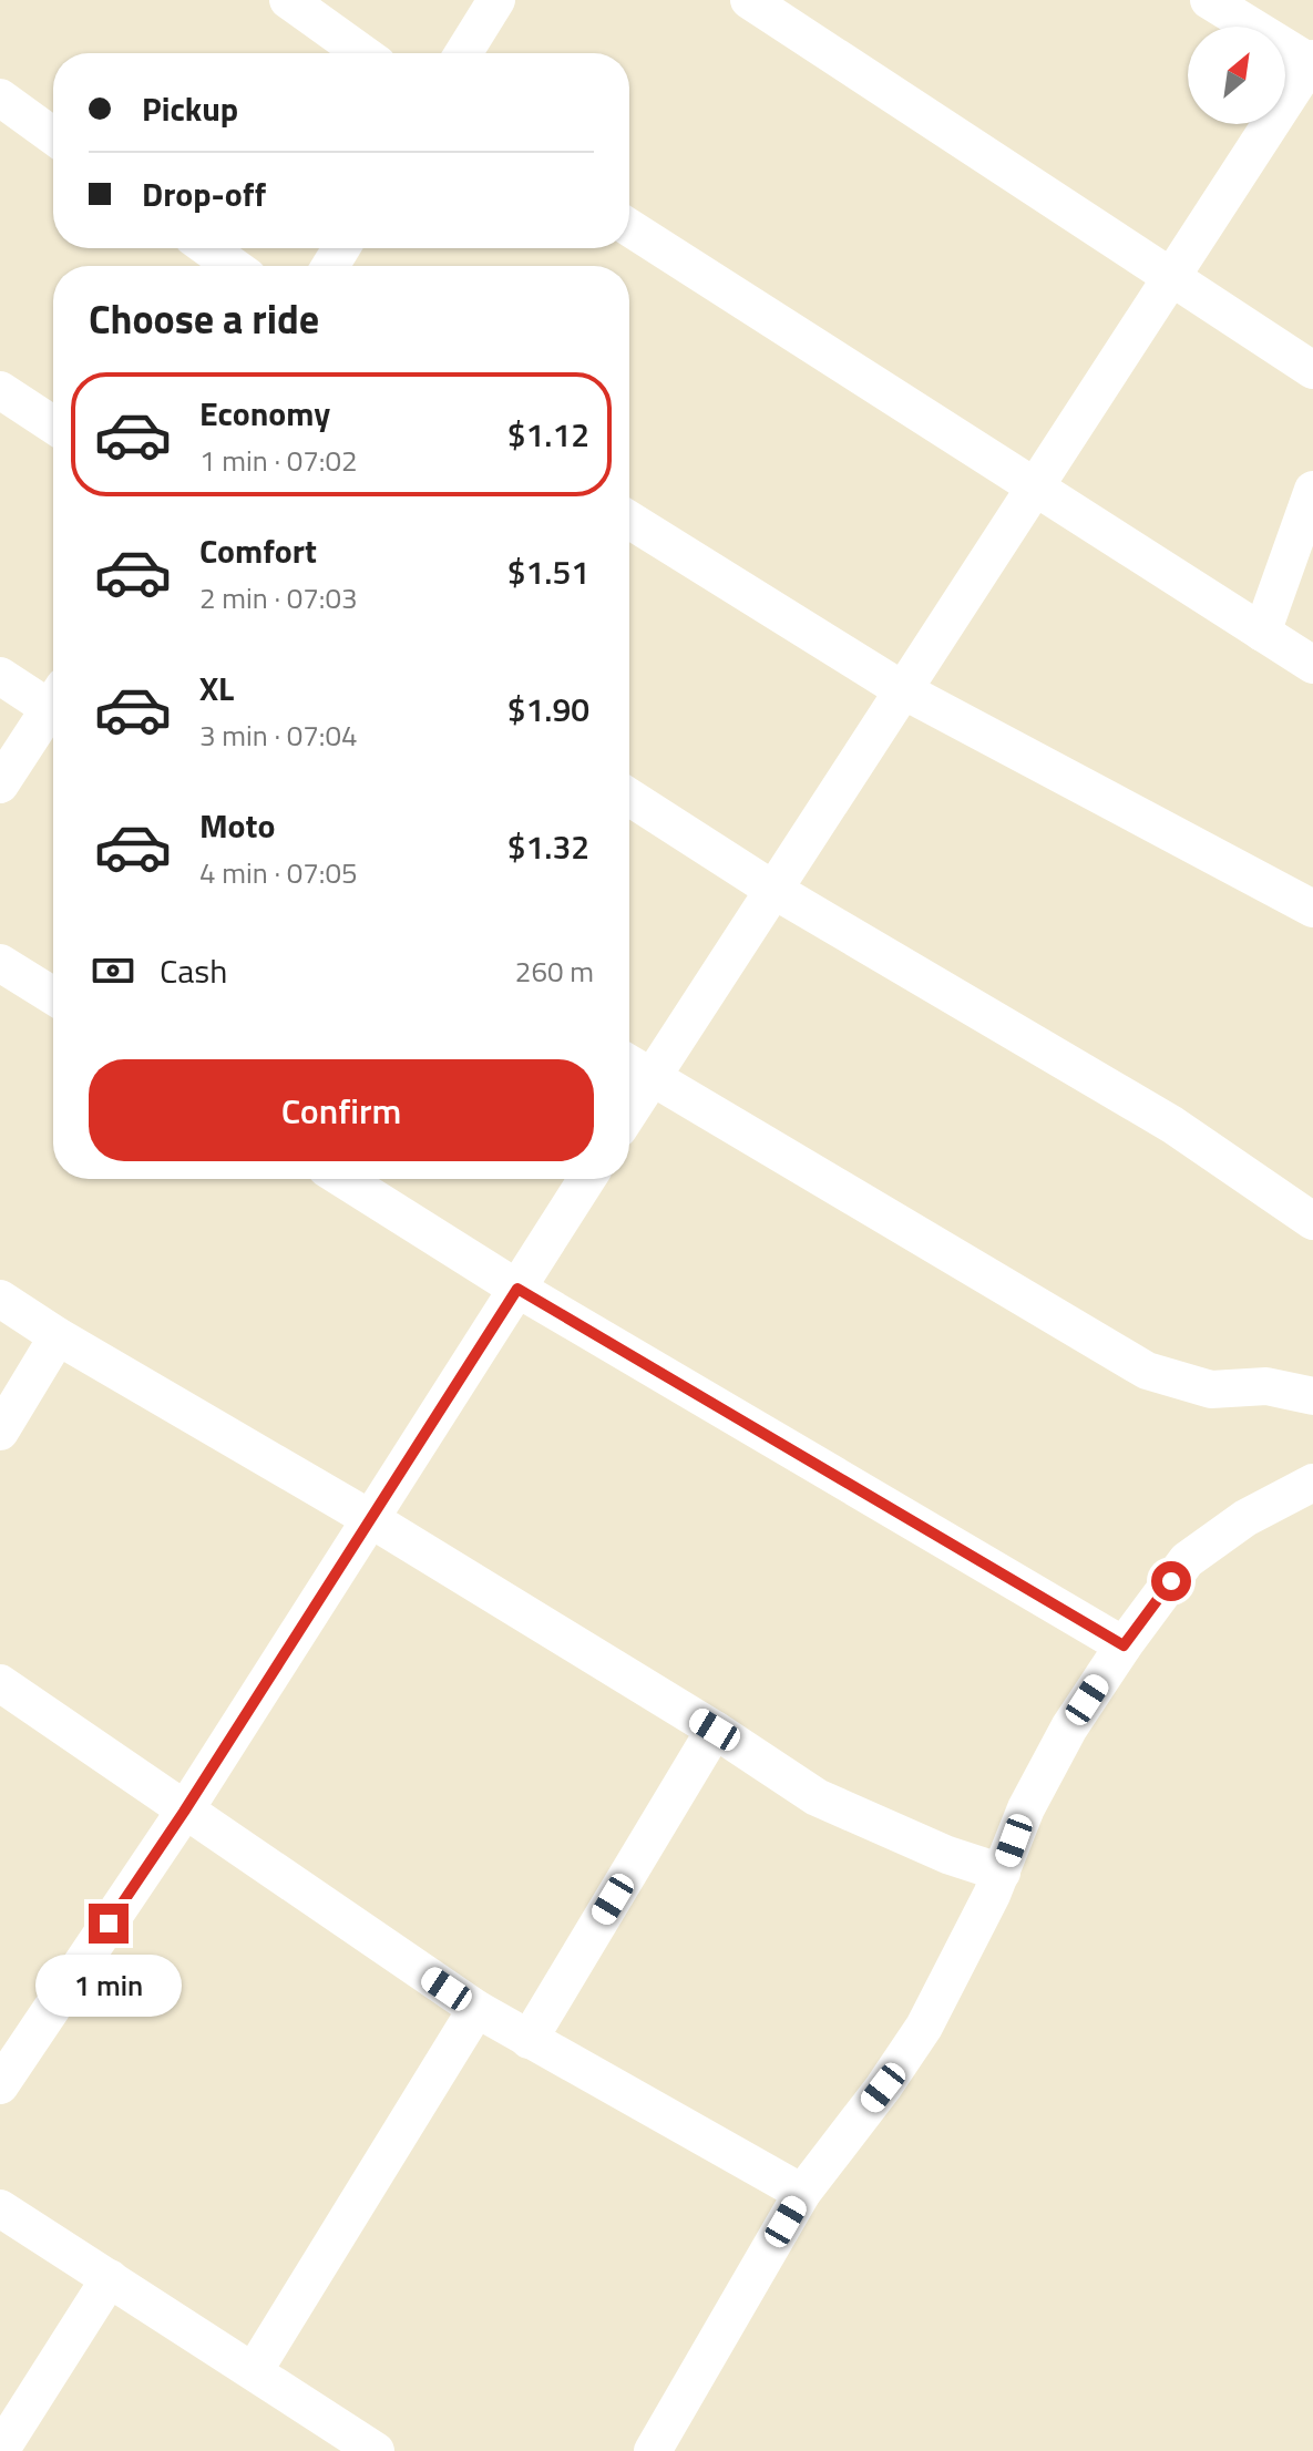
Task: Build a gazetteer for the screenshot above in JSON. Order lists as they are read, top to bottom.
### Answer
{
  "north": "top right",
  "page": {
    "banner": ["Pickup", "Drop-off"],
    "heading": "Choose a ride",
    "list": [
      {
        "name": "Economy",
        "note": "1 min · 07:02",
        "value": "$1.12"
      },
      {
        "name": "Comfort",
        "note": "2 min · 07:03",
        "value": "$1.51"
      },
      {
        "name": "XL",
        "note": "3 min · 07:04",
        "value": "$1.90"
      },
      {
        "name": "Moto",
        "note": "4 min · 07:05",
        "value": "$1.32"
      }
    ],
    "pay": ["Cash", "260 m"],
    "buttons": "Confirm",
    "bubble": "1 min"
  }
}
